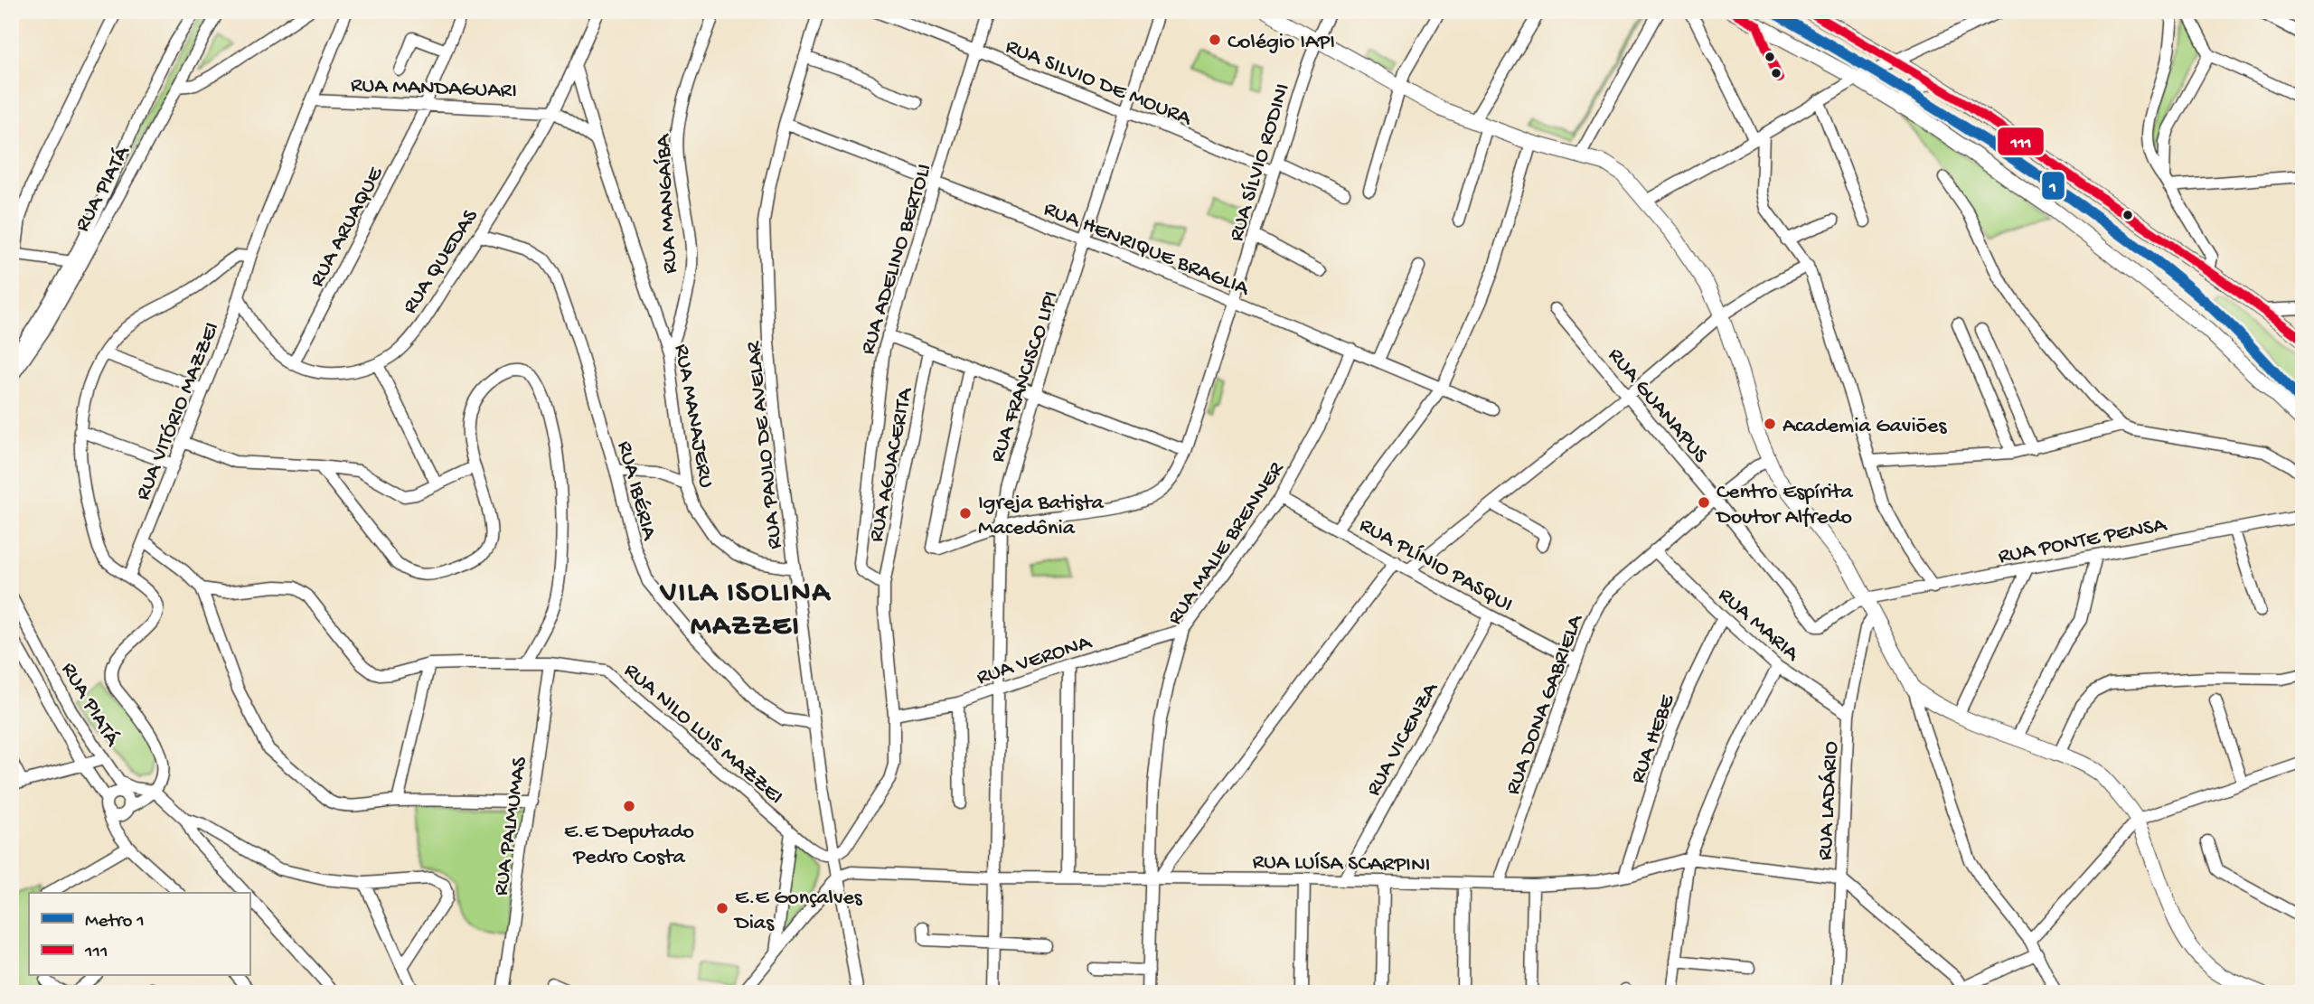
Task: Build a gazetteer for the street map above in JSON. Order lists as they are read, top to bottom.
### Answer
{
  "streets": {
    "street": [
      "RUA SILVIO DE MOURA",
      "RUA MANDAGUARI",
      "RUA SÍLVIO RODINI",
      "RUA PIATÁ",
      "RUA MANGAÍBA",
      "RUA ARUAQUE",
      "RUA HENRIQUE BRAGLIA",
      "RUA ADELINO BERTOLI",
      "RUA QUEDAS",
      "RUA FRANCISCO LIPI",
      "RUA GUANAPUS",
      "RUA VITÓRIO MAZZEI",
      "RUA MANAJERU",
      "RUA PAULO DE AVELAR",
      "RUA AGUACERITA",
      "RUA IBÉRIA",
      "RUA PONTE PENSA",
      "RUA MALIE BRENNER",
      "RUA PLÍNIO PASQUI",
      "RUA MARIA",
      "RUA VERONA",
      "RUA DONA GABRIELA",
      "RUA NILO LUIS MAZZEI",
      "RUA VICENZA",
      "RUA HEBE",
      "RUA LADÁRIO",
      "RUA PALMUMAS",
      "RUA LUÍSA SCARPINI"
    ]
  },
  "crossings": [
    ["RUA SILVIO DE MOURA", "RUA SÍLVIO RODINI"],
    ["RUA SILVIO DE MOURA", "RUA ADELINO BERTOLI"],
    ["RUA SILVIO DE MOURA", "RUA FRANCISCO LIPI"],
    ["RUA MANDAGUARI", "RUA ARUAQUE"],
    ["RUA MANDAGUARI", "RUA QUEDAS"],
    ["RUA MANDAGUARI", "RUA VITÓRIO MAZZEI"],
    ["RUA SÍLVIO RODINI", "RUA HENRIQUE BRAGLIA"],
    ["RUA SÍLVIO RODINI", "RUA FRANCISCO LIPI"],
    ["RUA MANGAÍBA", "RUA MANAJERU"],
    ["RUA ARUAQUE", "RUA QUEDAS"],
    ["RUA HENRIQUE BRAGLIA", "RUA ADELINO BERTOLI"],
    ["RUA HENRIQUE BRAGLIA", "RUA FRANCISCO LIPI"],
    ["RUA HENRIQUE BRAGLIA", "RUA PAULO DE AVELAR"],
    ["RUA HENRIQUE BRAGLIA", "RUA MALIE BRENNER"],
    ["RUA ADELINO BERTOLI", "RUA AGUACERITA"],
    ["RUA QUEDAS", "RUA VITÓRIO MAZZEI"],
    ["RUA QUEDAS", "RUA MANAJERU"],
    ["RUA QUEDAS", "RUA IBÉRIA"],
    ["RUA FRANCISCO LIPI", "RUA VERONA"],
    ["RUA FRANCISCO LIPI", "RUA LUÍSA SCARPINI"],
    ["RUA GUANAPUS", "RUA PONTE PENSA"],
    ["RUA GUANAPUS", "RUA DONA GABRIELA"],
    ["RUA MANAJERU", "RUA PAULO DE AVELAR"],
    ["RUA PAULO DE AVELAR", "RUA AGUACERITA"],
    ["RUA PAULO DE AVELAR", "RUA IBÉRIA"],
    ["RUA PAULO DE AVELAR", "RUA NILO LUIS MAZZEI"],
    ["RUA PAULO DE AVELAR", "RUA LUÍSA SCARPINI"],
    ["RUA AGUACERITA", "RUA VERONA"],
    ["RUA AGUACERITA", "RUA NILO LUIS MAZZEI"],
    ["RUA MALIE BRENNER", "RUA PLÍNIO PASQUI"],
    ["RUA MALIE BRENNER", "RUA VERONA"],
    ["RUA MALIE BRENNER", "RUA LUÍSA SCARPINI"],
    ["RUA PLÍNIO PASQUI", "RUA DONA GABRIELA"],
    ["RUA PLÍNIO PASQUI", "RUA VICENZA"],
    ["RUA MARIA", "RUA DONA GABRIELA"],
    ["RUA MARIA", "RUA HEBE"],
    ["RUA MARIA", "RUA LADÁRIO"],
    ["RUA DONA GABRIELA", "RUA LUÍSA SCARPINI"],
    ["RUA NILO LUIS MAZZEI", "RUA PALMUMAS"],
    ["RUA VICENZA", "RUA LUÍSA SCARPINI"],
    ["RUA HEBE", "RUA LUÍSA SCARPINI"],
    ["RUA LADÁRIO", "RUA LUÍSA SCARPINI"]
  ],
  "districts": ["VILA ISOLINA MAZZEI"],
  "places": [
    "Colégio IAPI",
    "Academia Gaviões",
    "Centro Espírita Doutor Alfredo",
    "Igreja Batista Macedônia",
    "E.E Deputado Pedro Costa",
    "E.E Gonçalves Dias"
  ],
  "lines": ["metro line 1", "transit line 111"],
  "legend": ["Metro 1", "111"]
}
